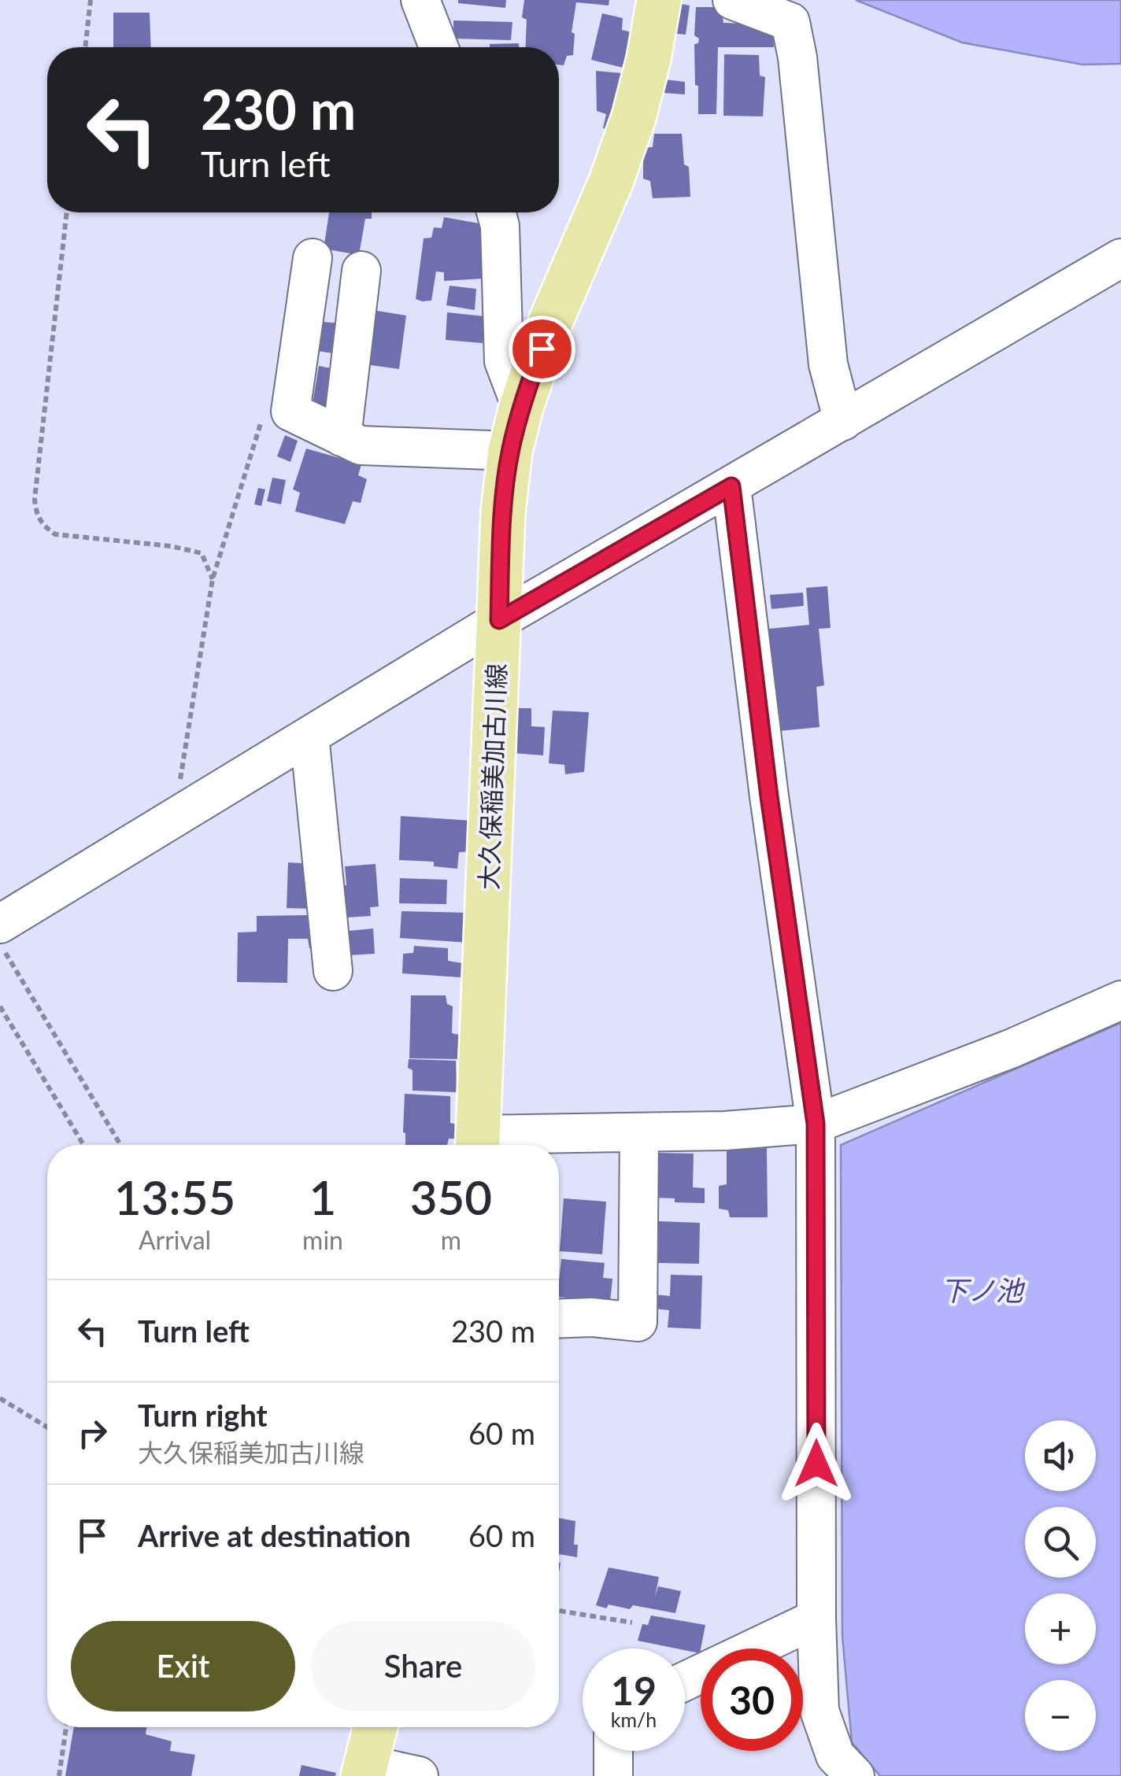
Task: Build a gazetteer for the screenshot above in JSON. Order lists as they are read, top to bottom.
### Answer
{
  "streets": {
    "main road": ["大久保稲美加古川線"]
  },
  "water": ["下ノ池"],
  "page": {
    "turn": ["230 m", "Turn left"],
    "eta": [
      "13:55",
      "Arrival",
      "1",
      "min",
      "350",
      "m"
    ],
    "list": [
      {
        "name": "Turn left",
        "value": "230 m"
      },
      {
        "name": "Turn right",
        "note": "大久保稲美加古川線",
        "value": "60 m"
      },
      {
        "name": "Arrive at destination",
        "value": "60 m"
      }
    ],
    "map_buttons": ["+", "−"],
    "buttons": ["Exit", "Share"],
    "speed": "19 km/h",
    "limit": "30"
  }
}
